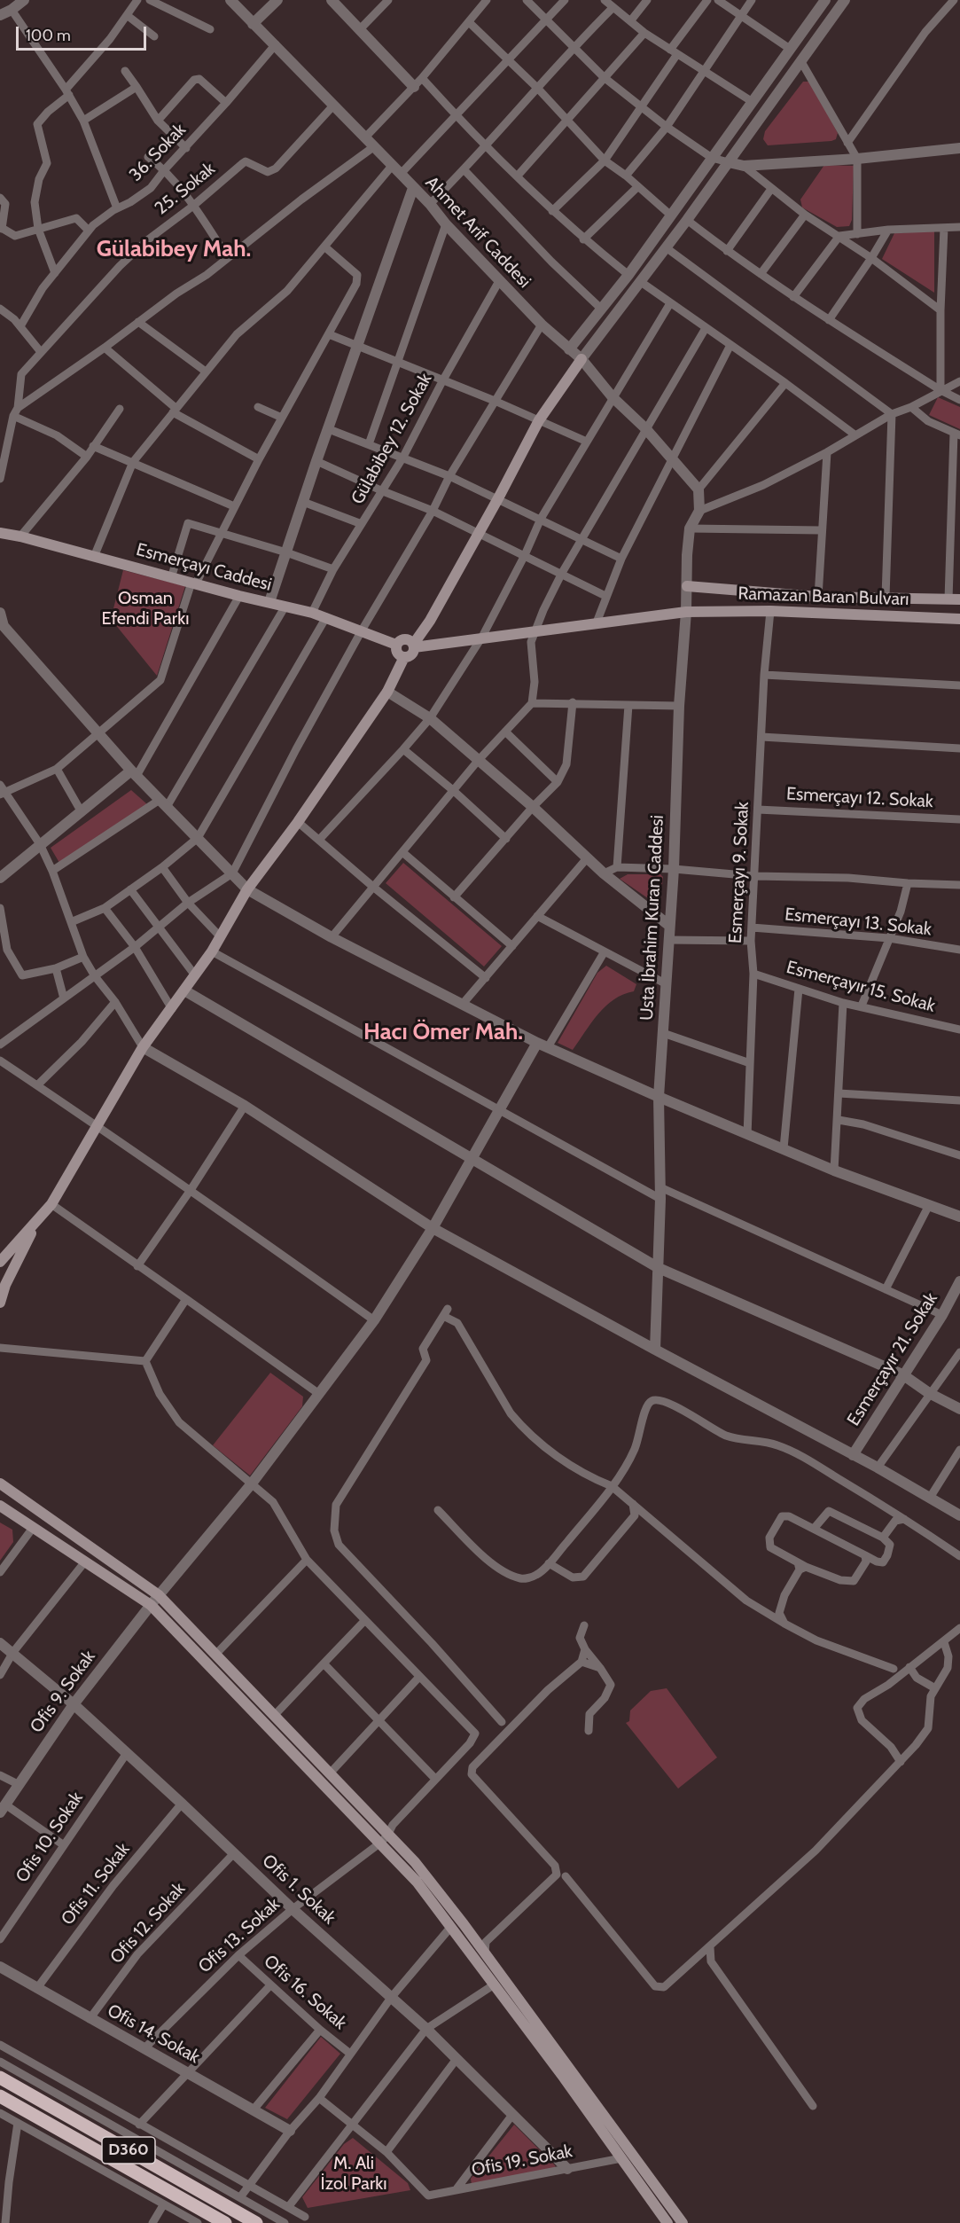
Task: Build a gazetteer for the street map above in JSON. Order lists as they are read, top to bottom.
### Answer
{
  "streets": {
    "highway": ["D360"],
    "main road": ["Esmerçayı Caddesi", "Ramazan Baran Bulvarı"],
    "street": [
      "36. Sokak",
      "25. Sokak",
      "Ahmet Arif Caddesi",
      "Gülabibey 12. Sokak",
      "Esmerçayı 12. Sokak",
      "Esmerçayı 9. Sokak",
      "Usta İbrahim Kuran Caddesi",
      "Esmerçayı 13. Sokak",
      "Esmerçayır 15. Sokak",
      "Esmerçayır 21. Sokak",
      "Ofis 9. Sokak",
      "Ofis 10. Sokak",
      "Ofis 11. Sokak",
      "Ofis 1. Sokak",
      "Ofis 12. Sokak",
      "Ofis 13. Sokak",
      "Ofis 16. Sokak",
      "Ofis 14. Sokak",
      "Ofis 19. Sokak"
    ]
  },
  "crossings": [
    ["36. Sokak", "Ahmet Arif Caddesi"],
    ["25. Sokak", "Ahmet Arif Caddesi"],
    ["Ahmet Arif Caddesi", "Gülabibey 12. Sokak"],
    ["Gülabibey 12. Sokak", "Esmerçayı Caddesi"],
    ["Esmerçayı Caddesi", "Ramazan Baran Bulvarı"],
    ["Ramazan Baran Bulvarı", "Esmerçayı 9. Sokak"],
    ["Ramazan Baran Bulvarı", "Usta İbrahim Kuran Caddesi"],
    ["Esmerçayı 12. Sokak", "Esmerçayı 9. Sokak"],
    ["Esmerçayı 9. Sokak", "Esmerçayı 13. Sokak"],
    ["Esmerçayı 9. Sokak", "Esmerçayır 15. Sokak"],
    ["Ofis 9. Sokak", "Ofis 1. Sokak"],
    ["Ofis 10. Sokak", "Ofis 1. Sokak"],
    ["Ofis 11. Sokak", "Ofis 1. Sokak"],
    ["Ofis 11. Sokak", "Ofis 14. Sokak"],
    ["Ofis 1. Sokak", "Ofis 12. Sokak"],
    ["Ofis 1. Sokak", "Ofis 13. Sokak"],
    ["Ofis 1. Sokak", "Ofis 19. Sokak"],
    ["Ofis 12. Sokak", "Ofis 14. Sokak"],
    ["Ofis 13. Sokak", "Ofis 16. Sokak"],
    ["Ofis 13. Sokak", "Ofis 14. Sokak"]
  ],
  "districts": ["Gülabibey Mah.", "Hacı Ömer Mah."],
  "parks": ["Osman Efendi Parkı", "M. Ali İzol Parkı"],
  "scale_bar": "100 m"
}
